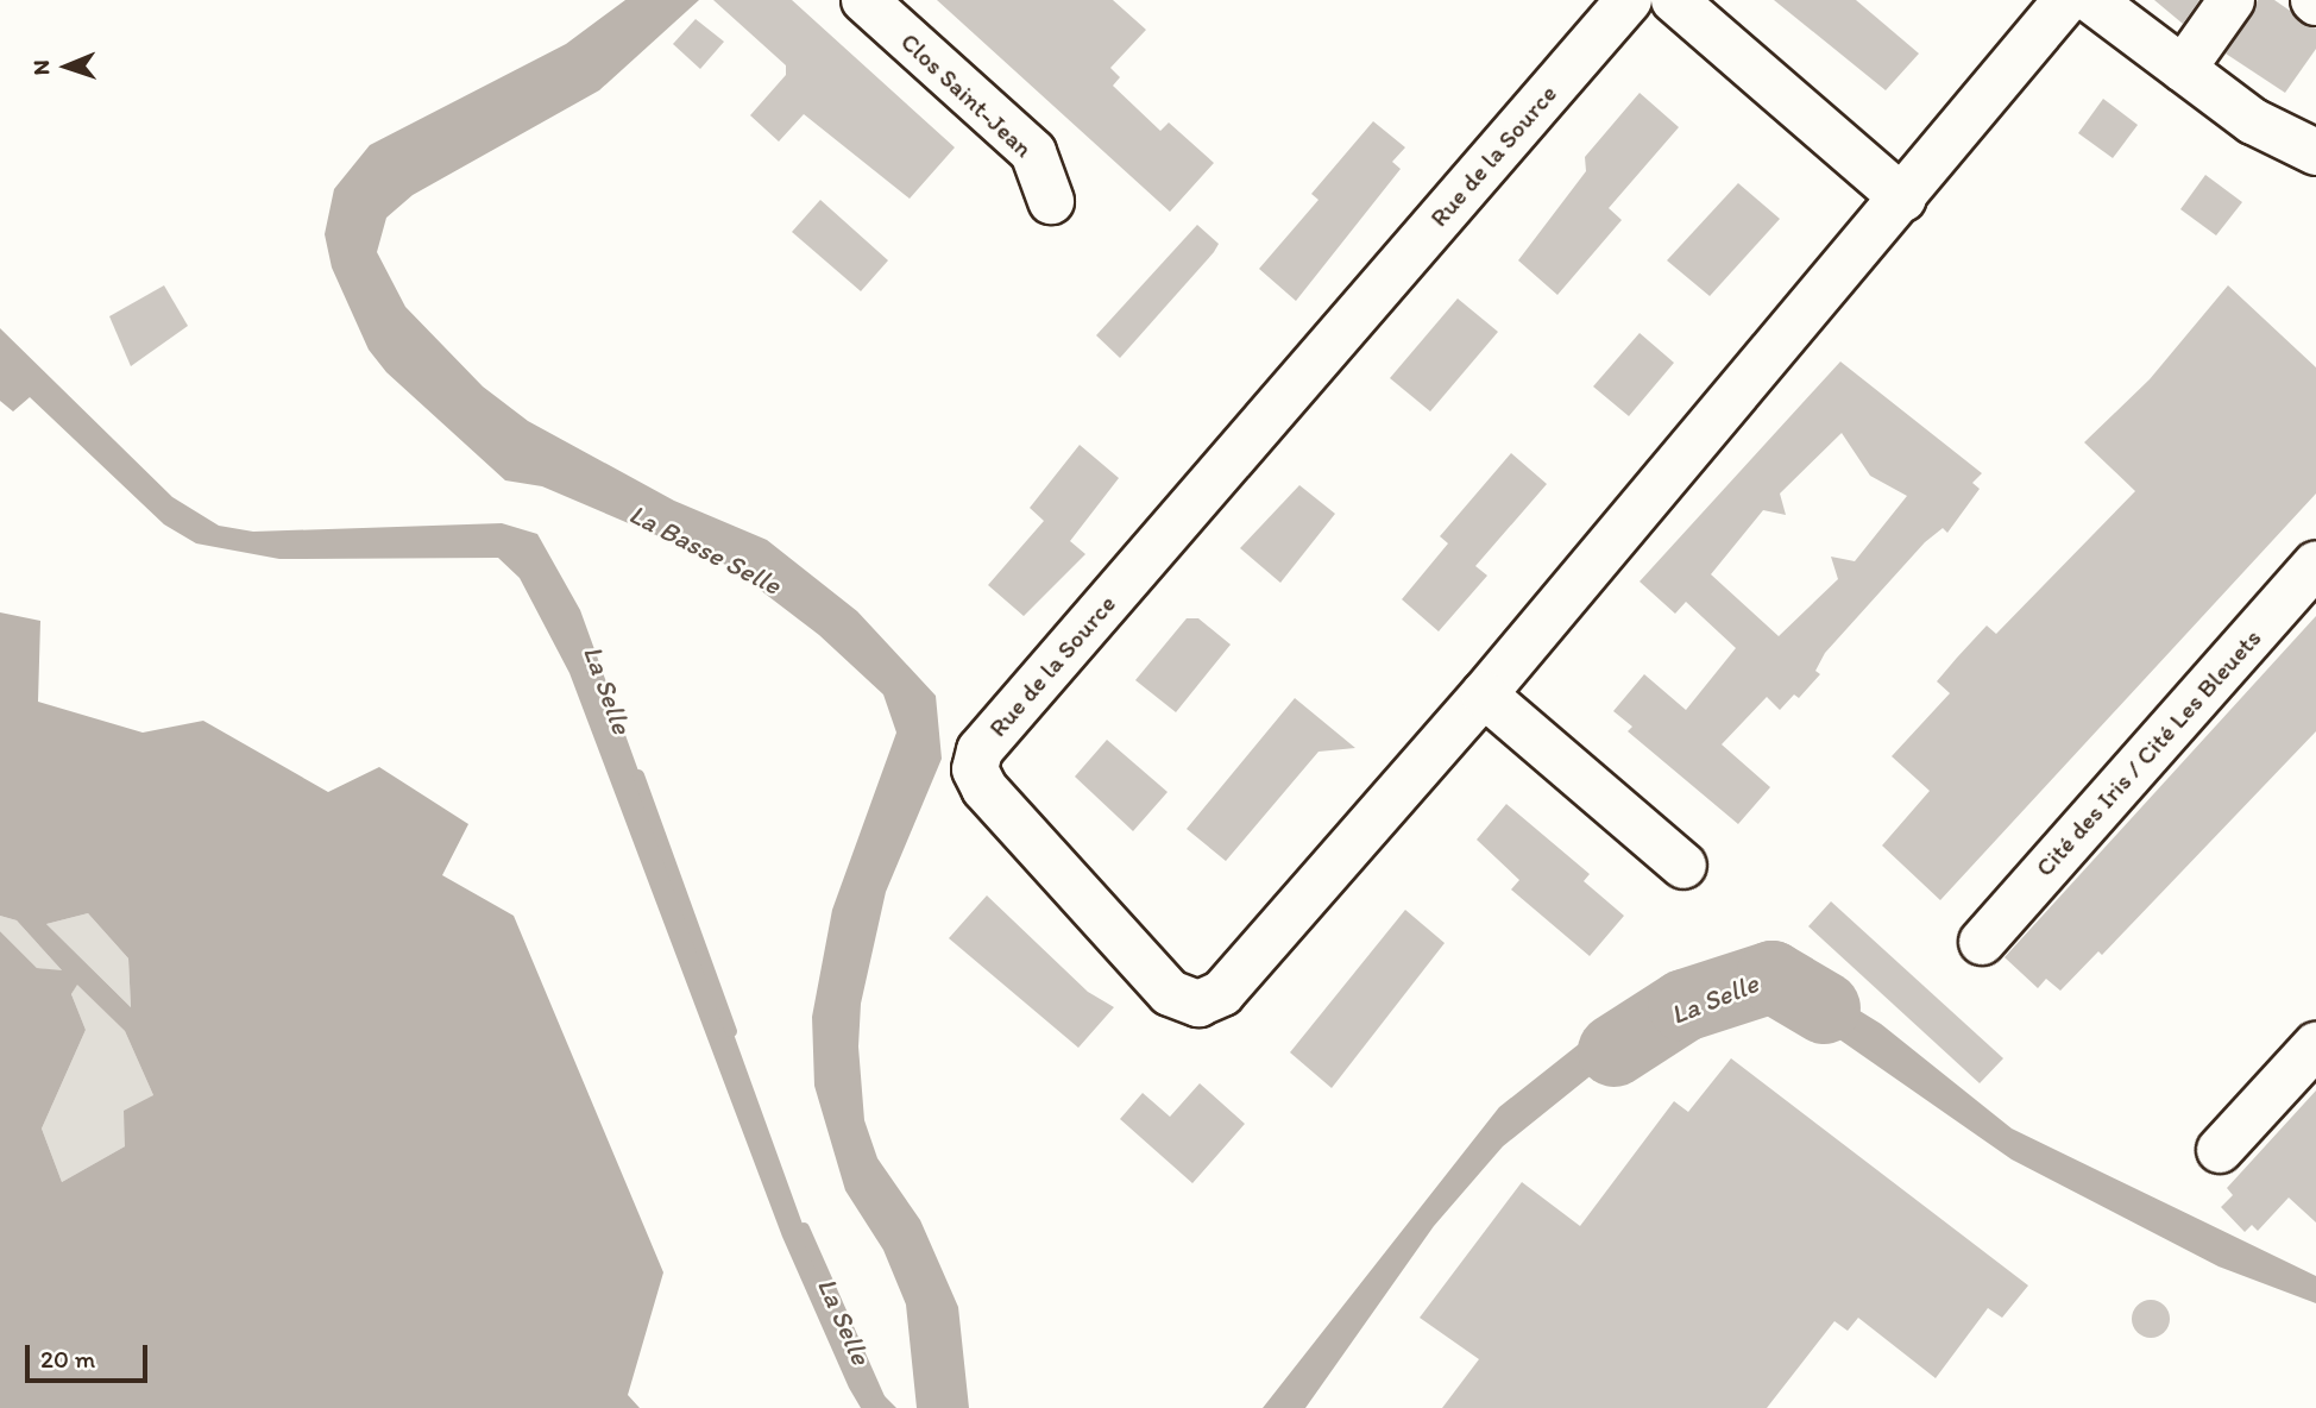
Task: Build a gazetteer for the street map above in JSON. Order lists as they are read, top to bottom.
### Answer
{
  "streets": {
    "street": ["Clos Saint-Jean", "Rue de la Source", "Cité des Iris / Cité Les Bleuets"]
  },
  "water": ["La Basse Selle", "La Selle"],
  "scale_bar": "20 m",
  "north": "left"
}
